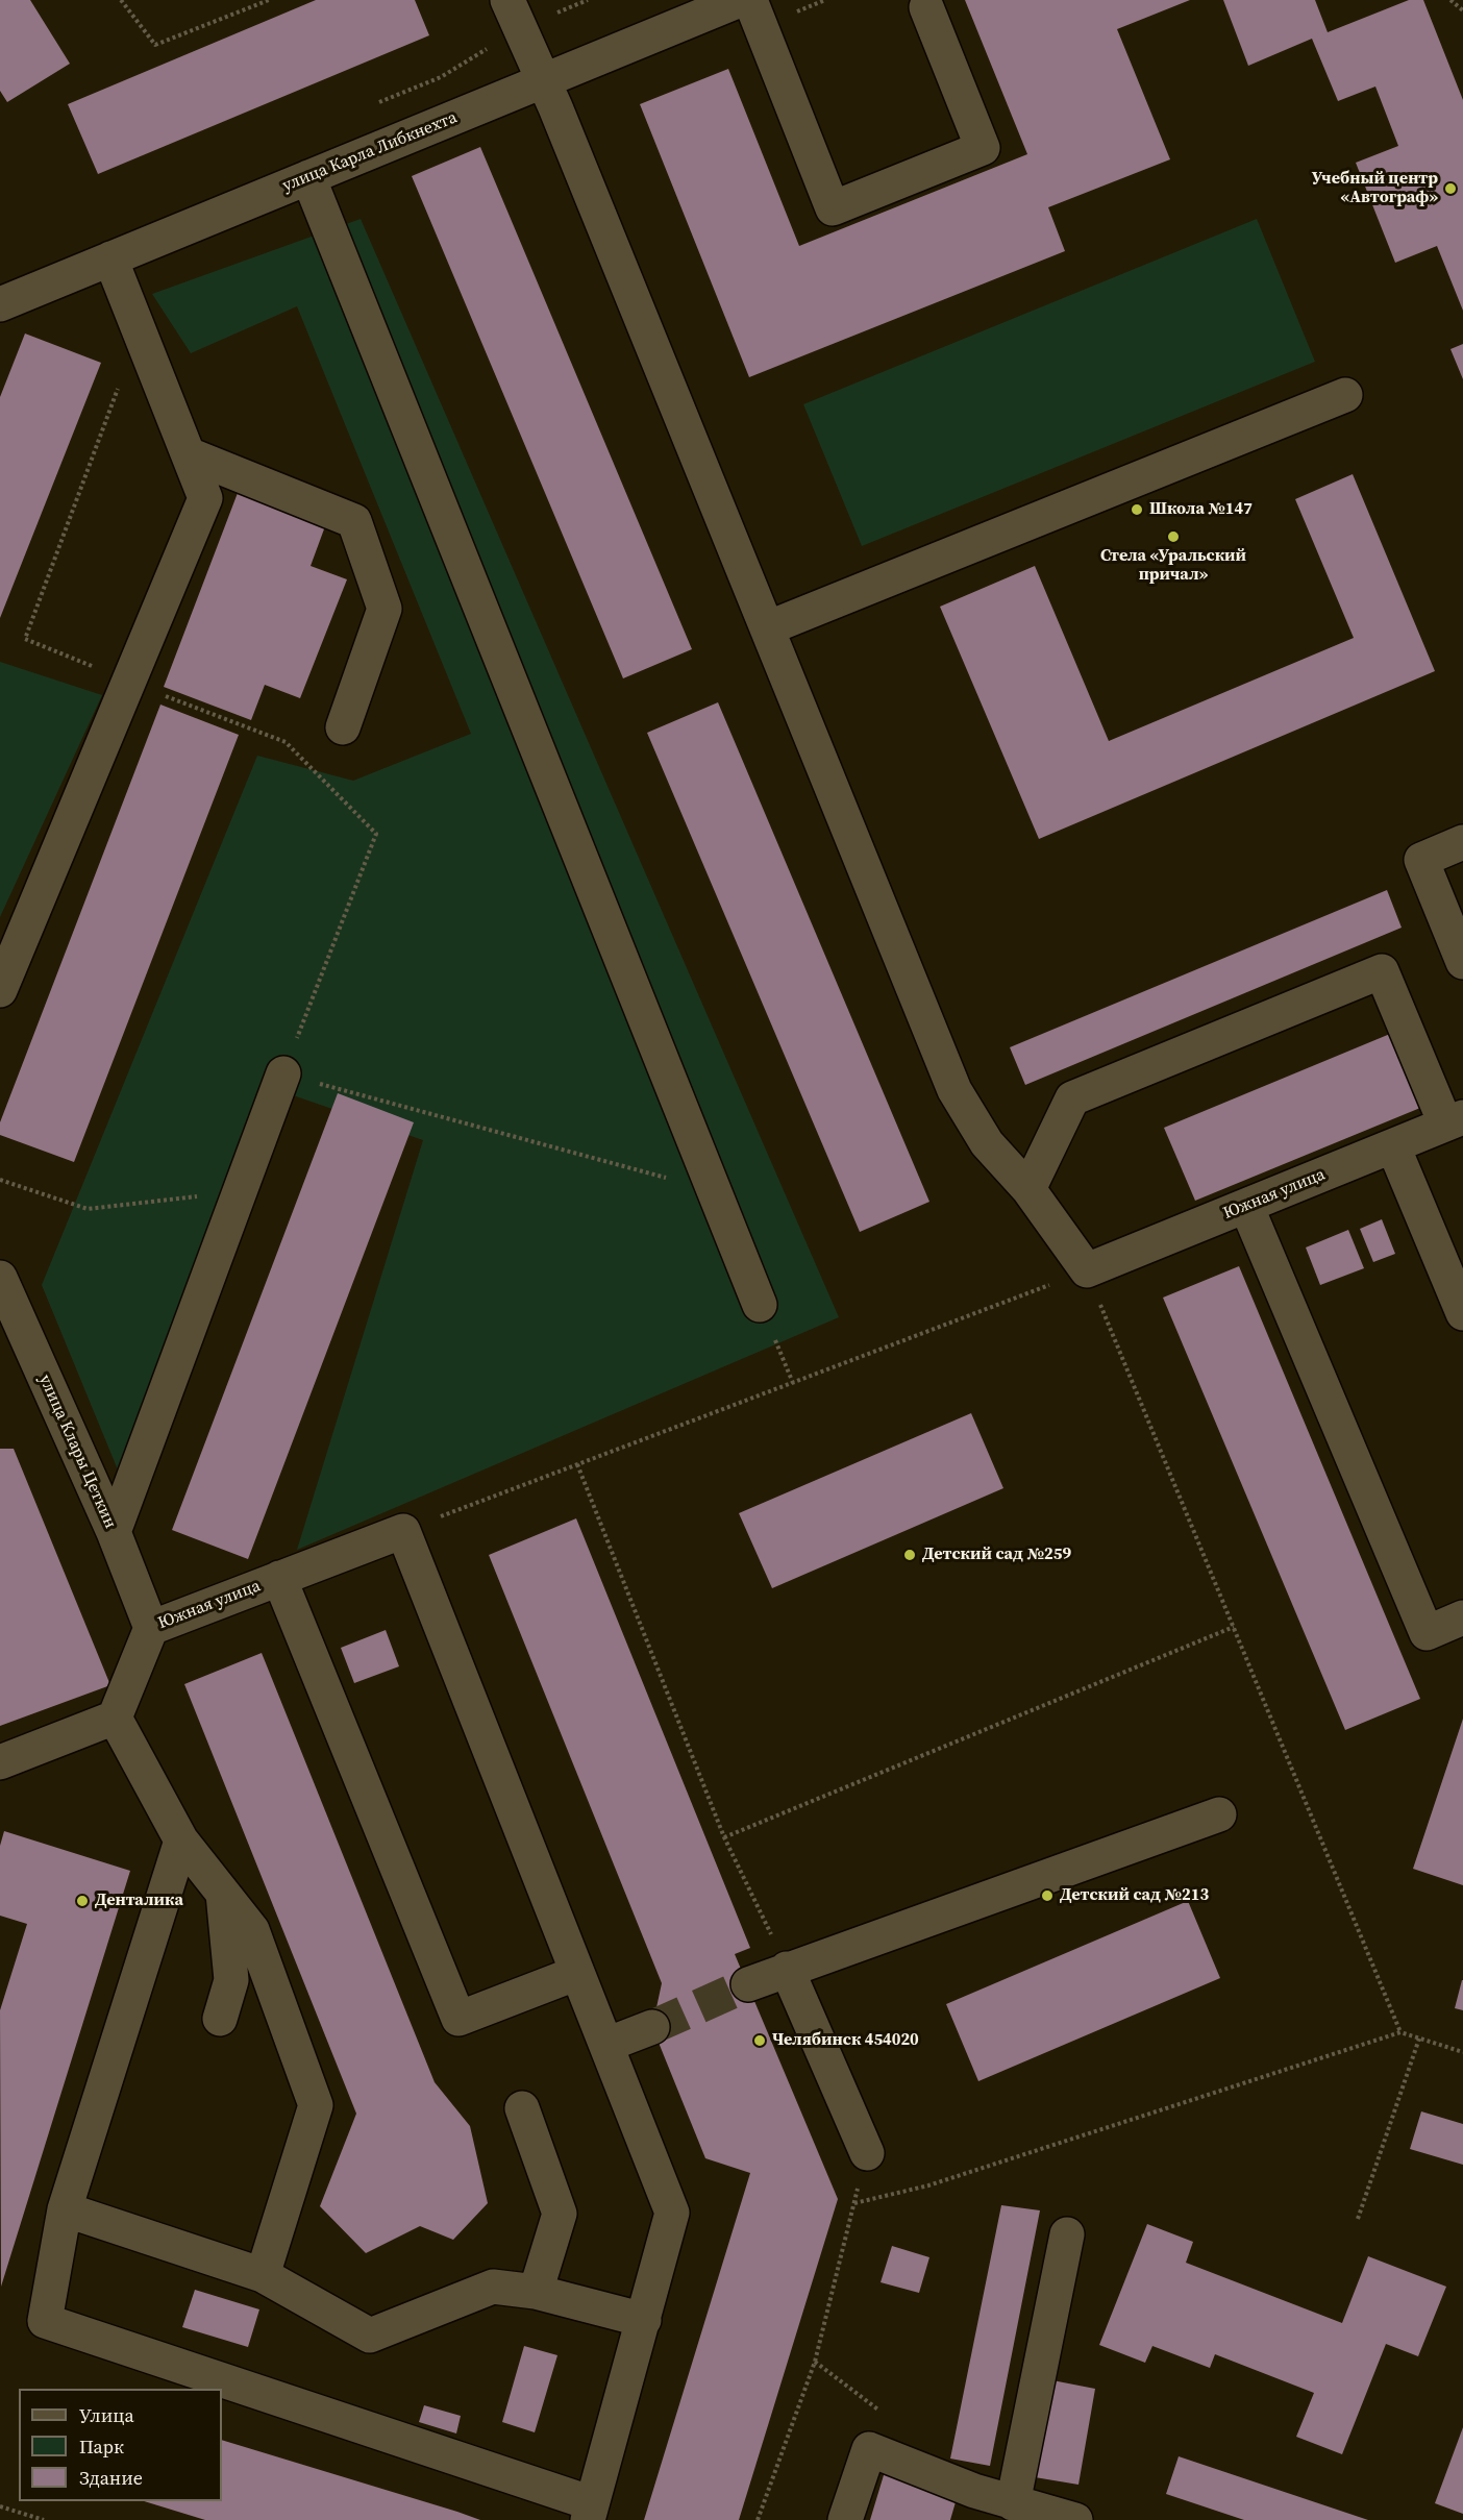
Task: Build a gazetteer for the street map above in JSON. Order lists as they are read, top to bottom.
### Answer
{
  "streets": {
    "street": ["улица Карла Либкнехта", "Южная улица", "улица Клары Цеткин"]
  },
  "crossings": [
    ["Южная улица", "улица Клары Цеткин"]
  ],
  "places": [
    "Учебный центр «Автограф»",
    "Школа №147",
    "Стела «Уральский причал»",
    "Детский сад №259",
    "Детский сад №213",
    "Денталика",
    "Челябинск 454020"
  ],
  "legend": ["Улица", "Парк", "Здание"]
}
